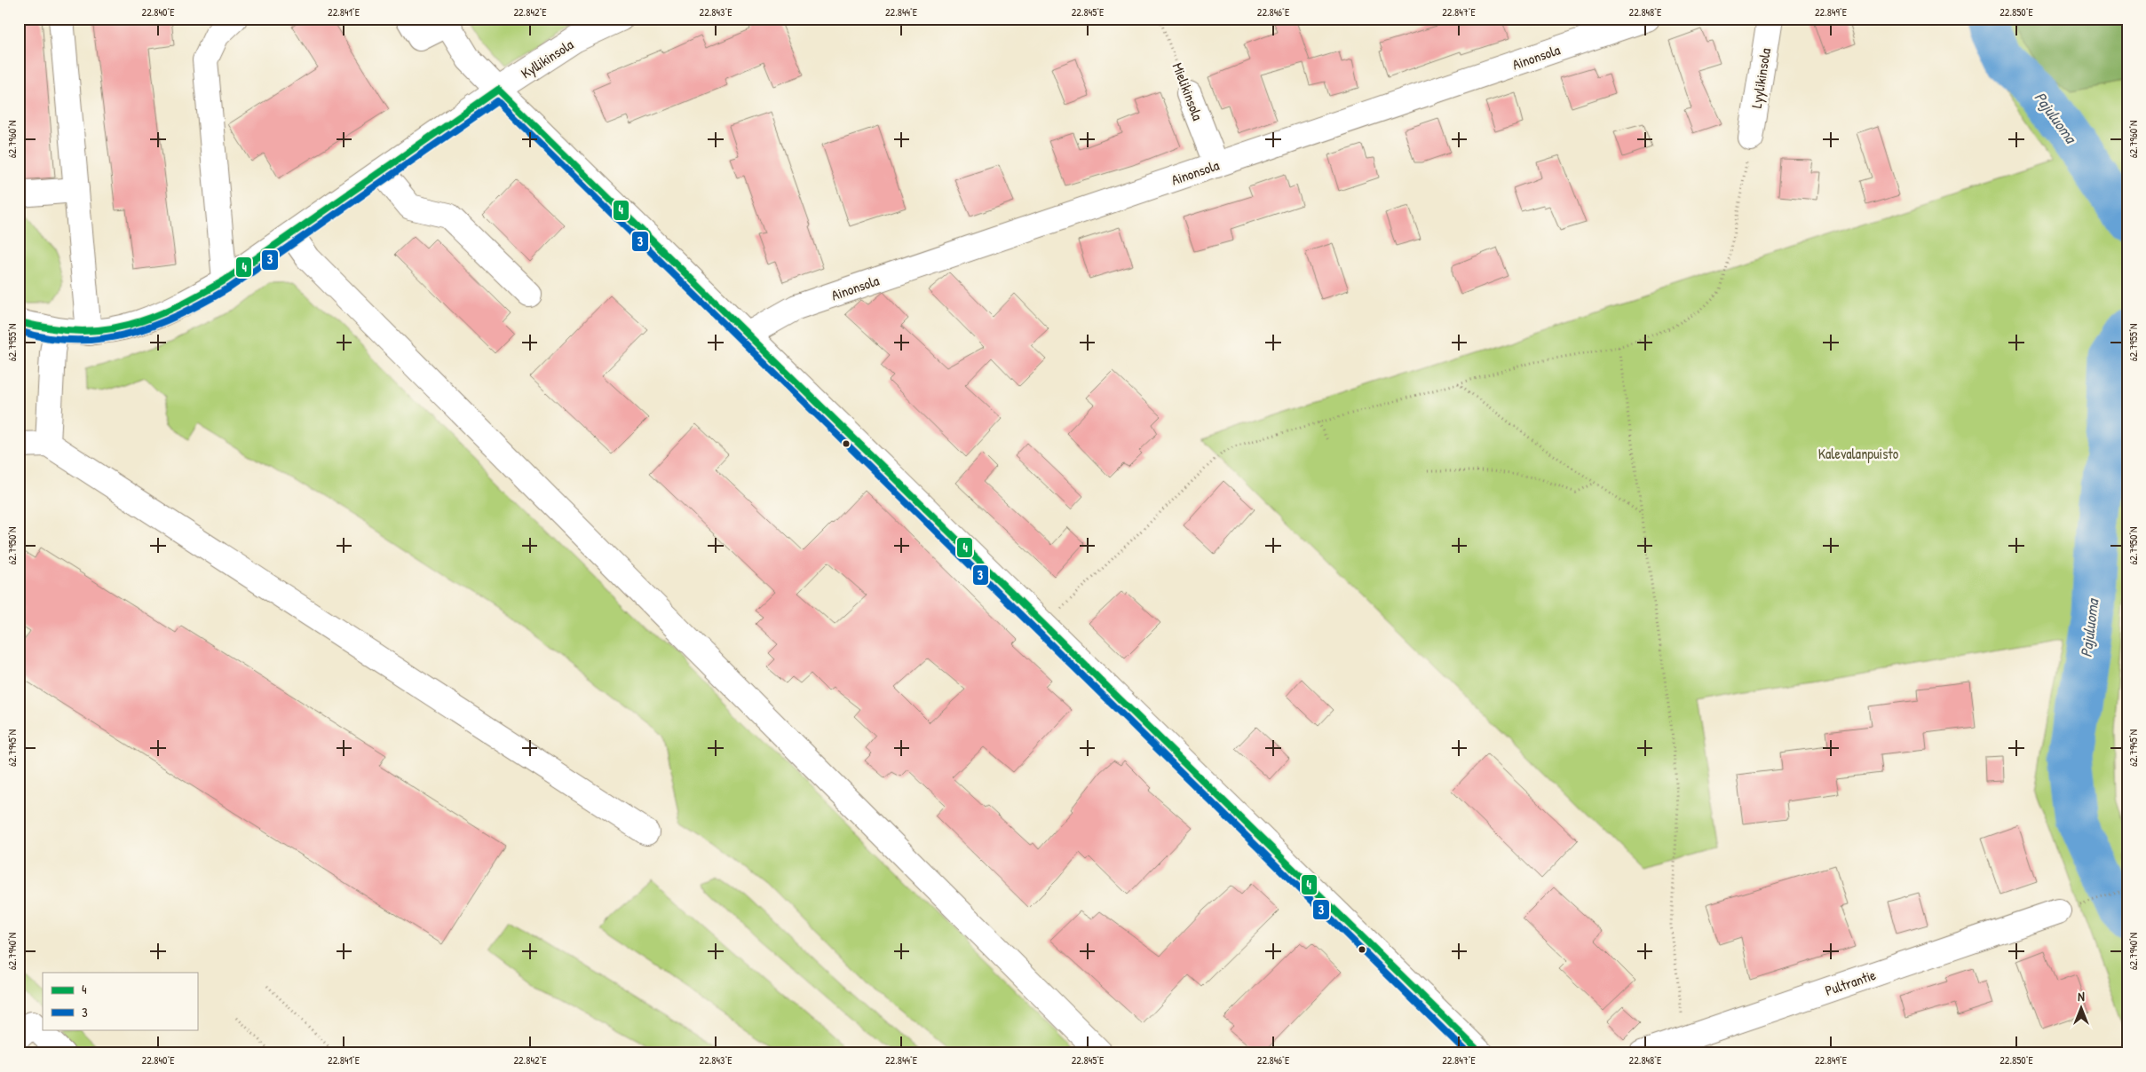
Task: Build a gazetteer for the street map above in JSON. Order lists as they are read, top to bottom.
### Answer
{
  "streets": {
    "street": [
      "Ainonsola",
      "Kyllikinsola",
      "Lyylikinsola",
      "Mielikinsola",
      "Pultrantie"
    ]
  },
  "crossings": [
    ["Ainonsola", "Mielikinsola"]
  ],
  "water": ["Pajuluoma"],
  "parks": ["Kalevalanpuisto"],
  "lines": ["transit line 4", "transit line 3"],
  "legend": ["4", "3"],
  "north": "top",
  "coordinates": [
    "22.840°E",
    "22.841°E",
    "22.842°E",
    "22.843°E",
    "22.844°E",
    "22.845°E",
    "22.846°E",
    "22.847°E",
    "22.848°E",
    "22.849°E",
    "22.850°E",
    "62.7960°N",
    "62.7955°N",
    "62.7950°N",
    "62.7945°N",
    "62.7940°N"
  ]
}
